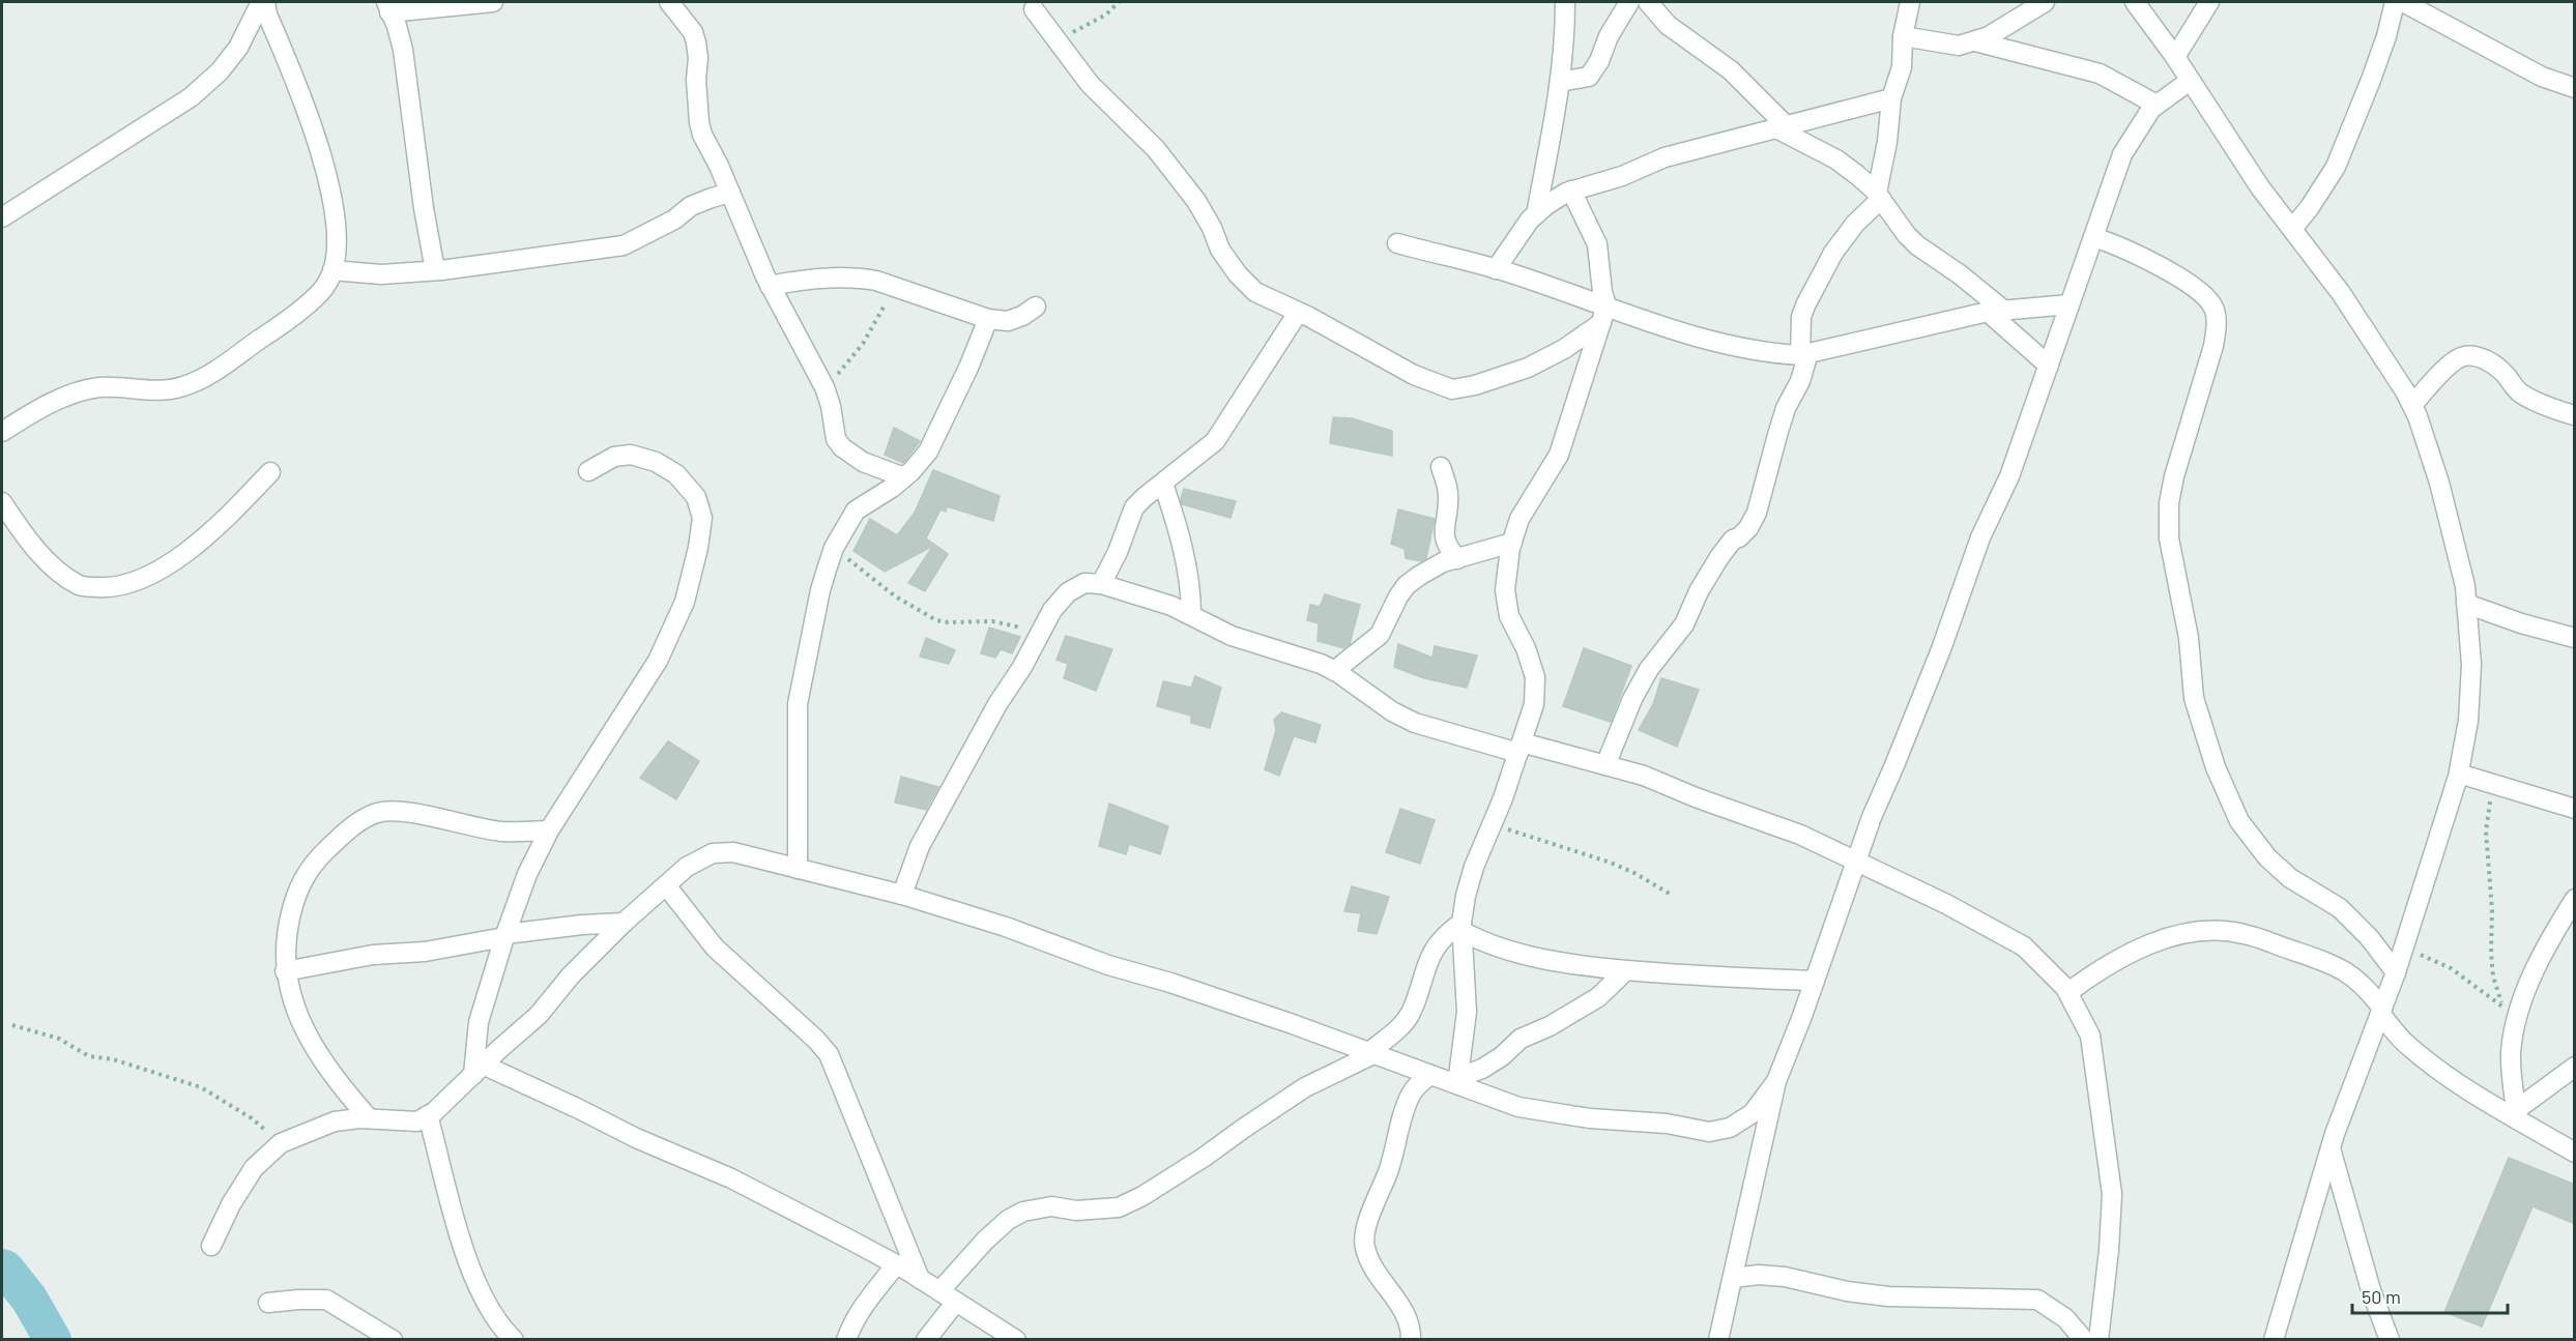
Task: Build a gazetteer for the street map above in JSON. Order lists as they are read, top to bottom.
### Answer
{
  "scale_bar": "50 m"
}
